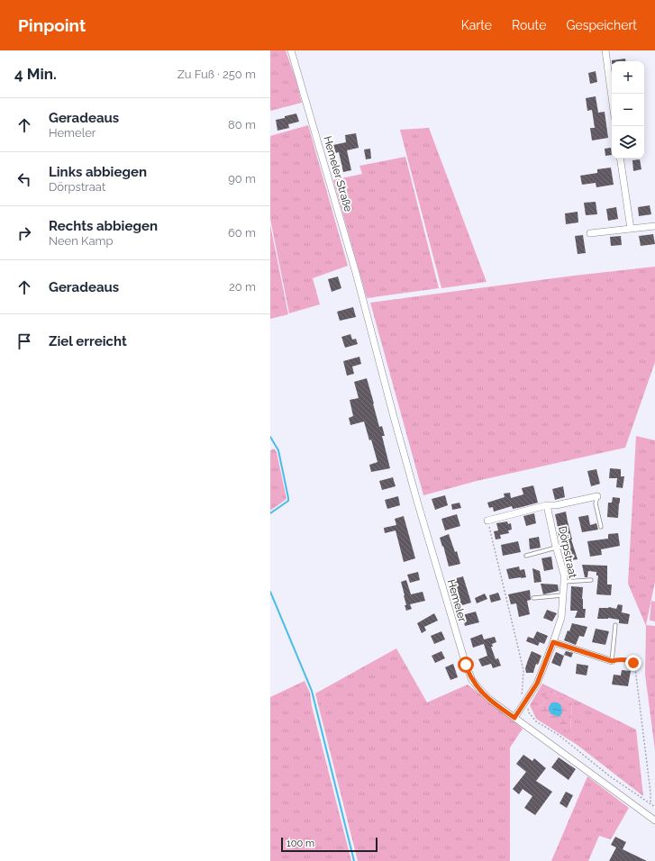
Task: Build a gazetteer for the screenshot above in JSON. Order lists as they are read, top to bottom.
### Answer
{
  "streets": {
    "street": ["Hemeler Straße", "Dörpstraat", "Hemeler"]
  },
  "crossings": [
    ["Hemeler Straße", "Hemeler"],
    ["Dörpstraat", "Hemeler"]
  ],
  "scale_bar": "100 m",
  "page": {
    "header": "Pinpoint",
    "nav": ["Karte", "Route", "Gespeichert"],
    "heading": ["4 Min.", "Zu Fuß · 250 m"],
    "map_buttons": ["+", "−"],
    "list": [
      ["Geradeaus", "Hemeler", "80 m"],
      ["Links abbiegen", "Dörpstraat", "90 m"],
      ["Rechts abbiegen", "Neen Kamp", "60 m"],
      ["Geradeaus", "20 m"],
      "Ziel erreicht"
    ],
    "scale": "100 m"
  }
}
